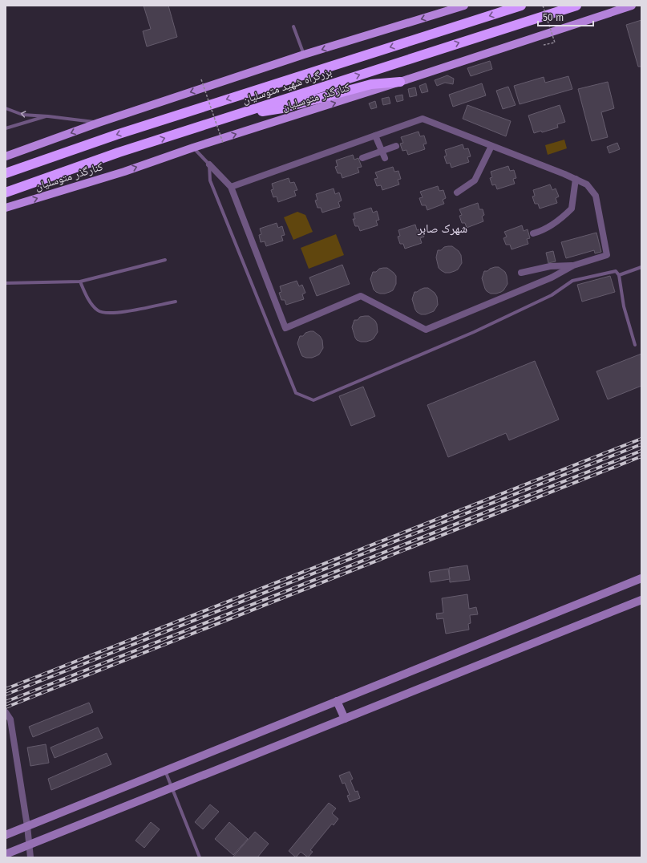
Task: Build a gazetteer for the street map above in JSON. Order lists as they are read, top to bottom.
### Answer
{
  "streets": {
    "highway": ["بزرگراه شهید متوسلیان"],
    "main road": ["کنارگذر متوسلیان"]
  },
  "districts": ["شهرک صابر"],
  "scale_bar": "50 m"
}
